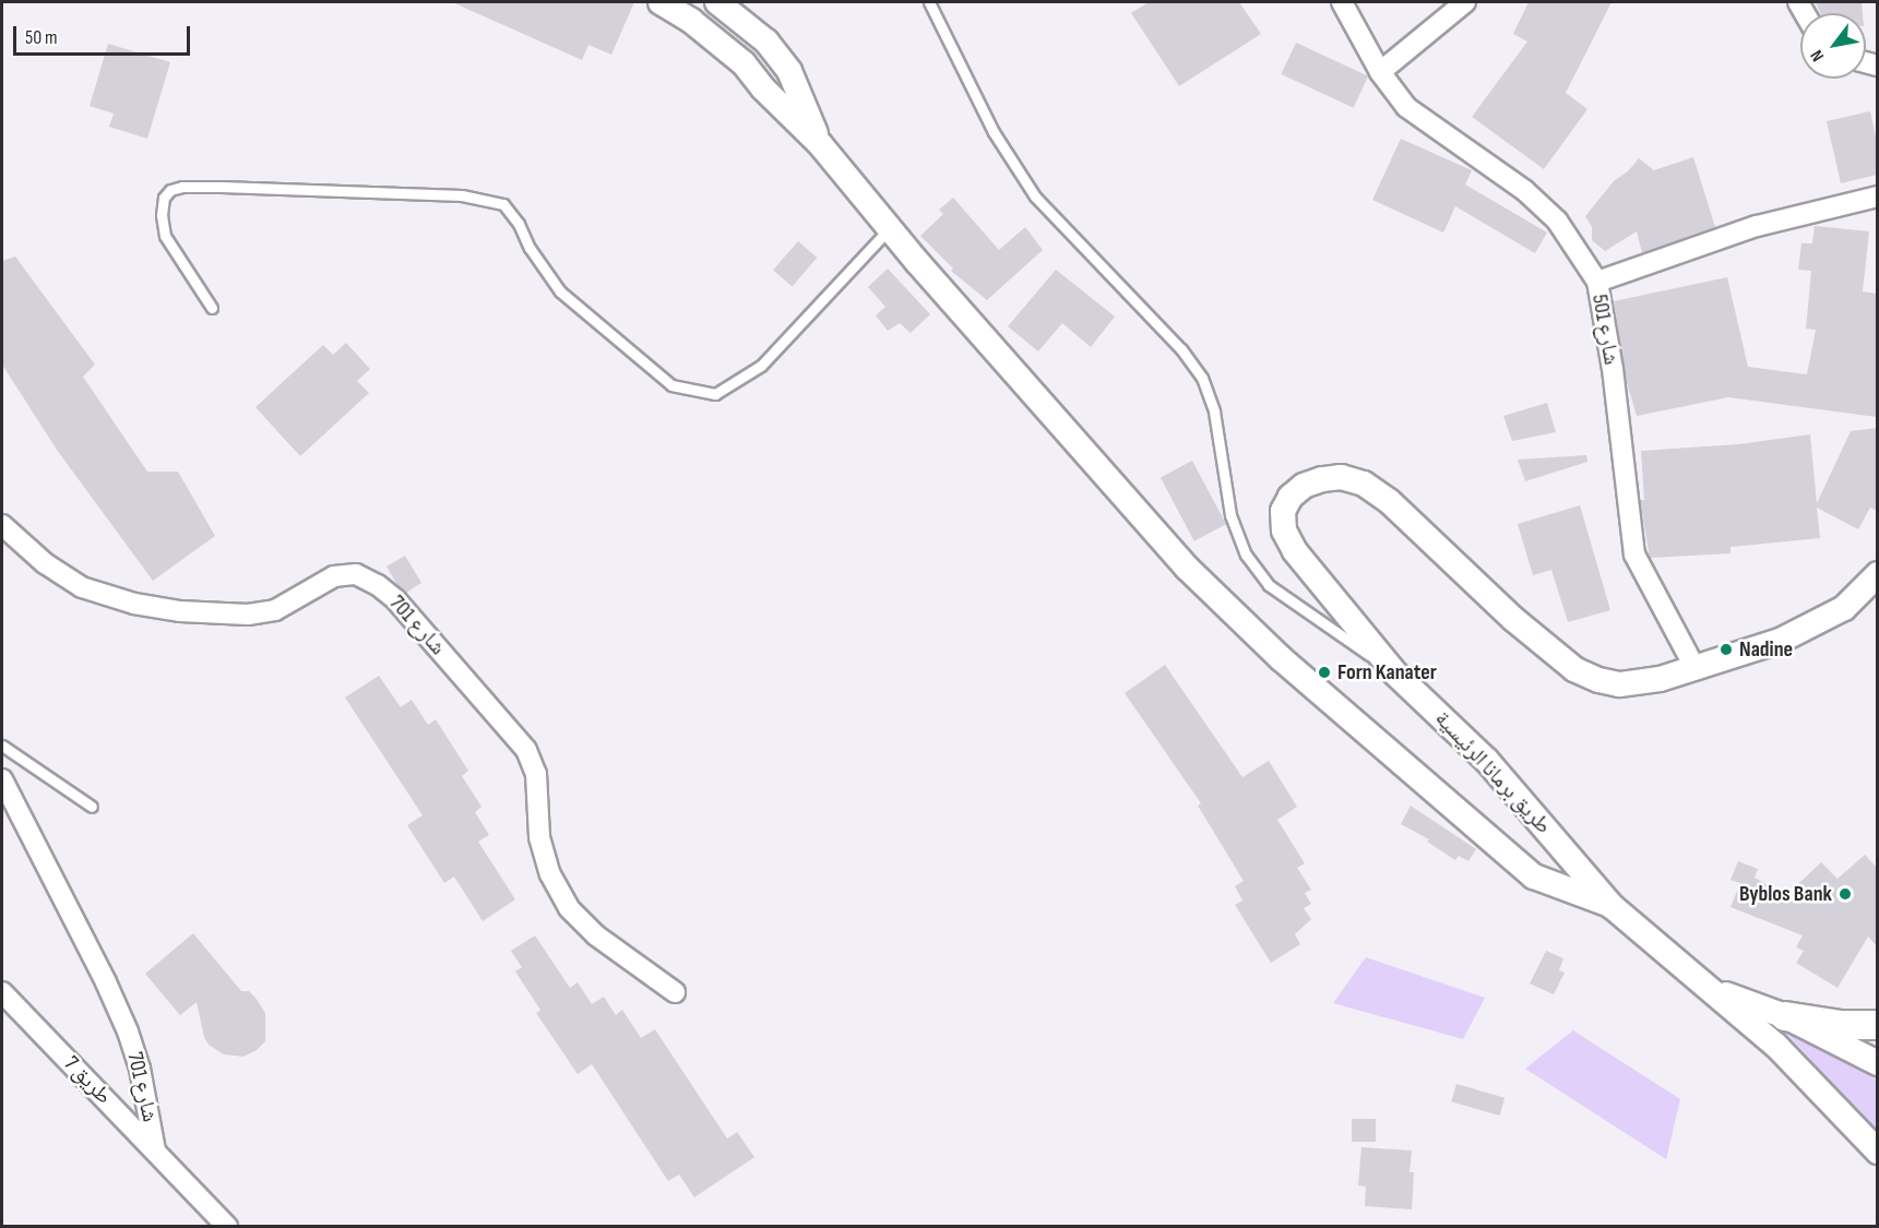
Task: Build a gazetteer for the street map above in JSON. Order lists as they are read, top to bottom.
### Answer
{
  "streets": {
    "street": [
      "شارع 501",
      "شارع 701",
      "طريق برمانا الرئيسية",
      "طريق 7"
    ]
  },
  "crossings": [
    ["شارع 501", "طريق برمانا الرئيسية"],
    ["شارع 701", "طريق 7"]
  ],
  "places": ["Nadine", "Forn Kanater", "Byblos Bank"],
  "scale_bar": "50 m",
  "north": "bottom left"
}
